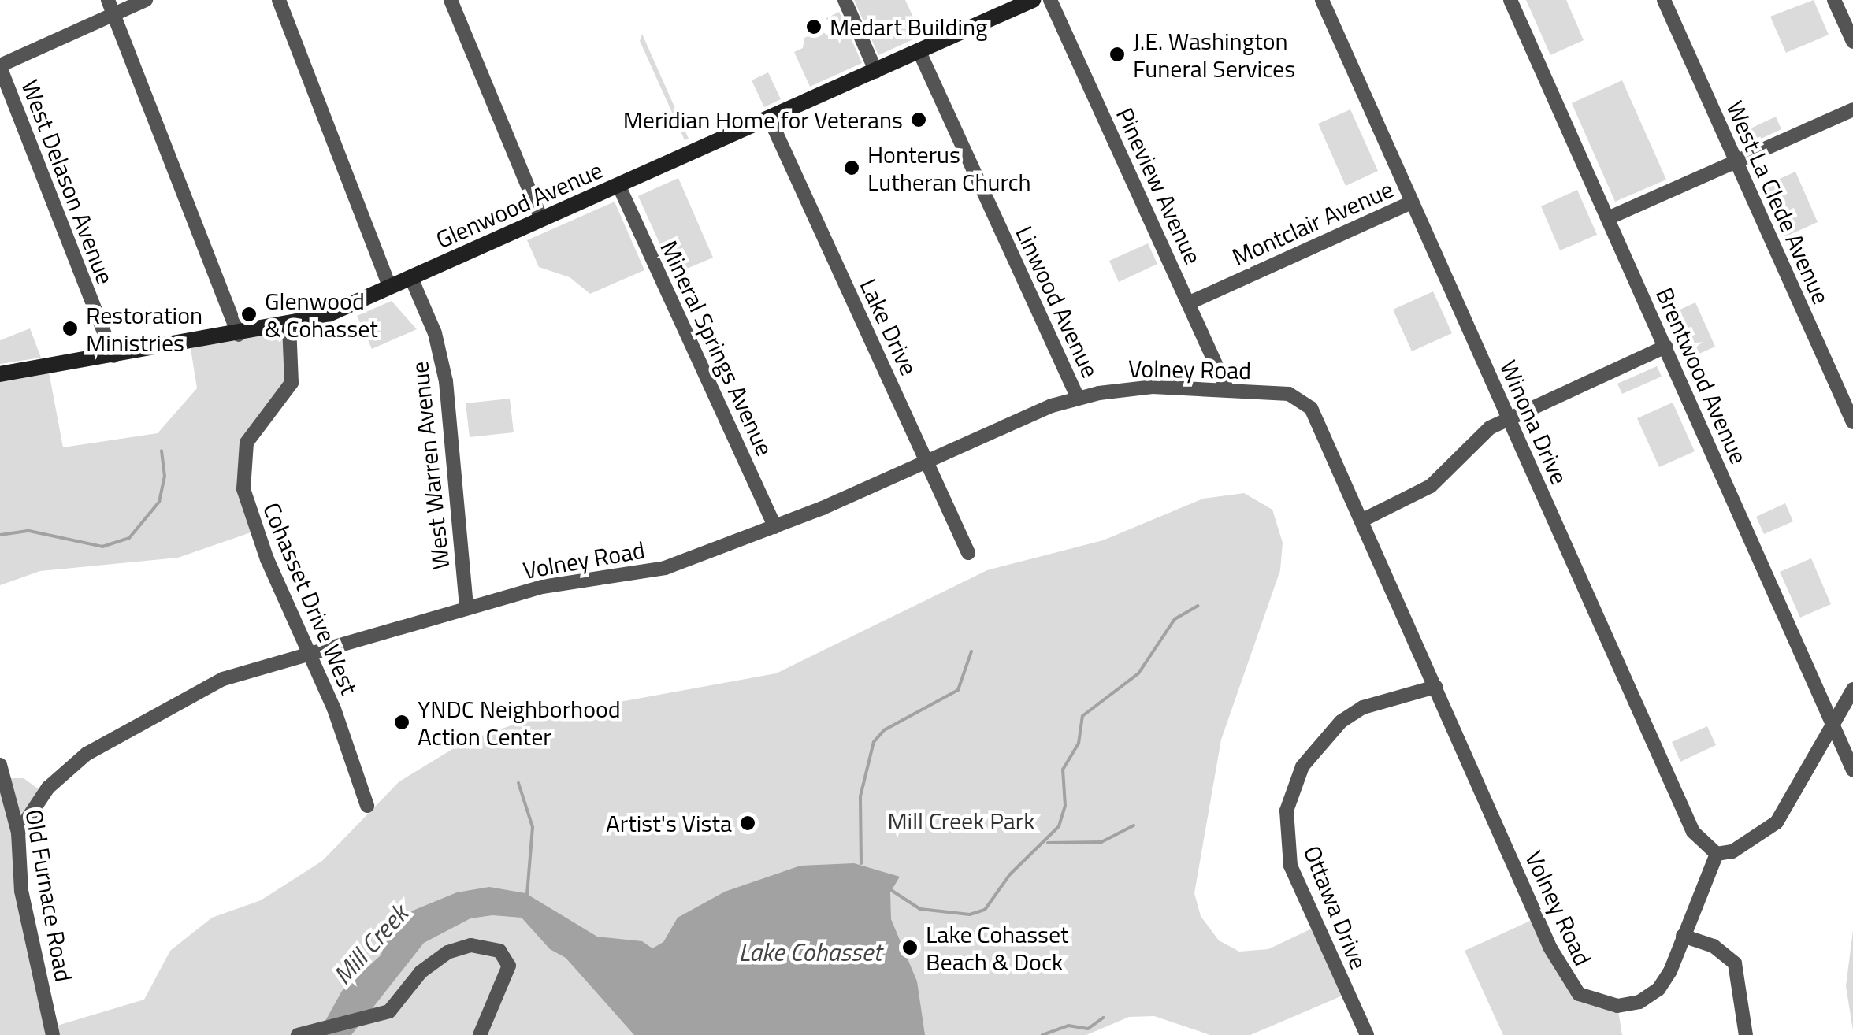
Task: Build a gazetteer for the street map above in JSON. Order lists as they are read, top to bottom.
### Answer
{
  "streets": {
    "main road": ["Glenwood Avenue"],
    "street": [
      "West Delason Avenue",
      "Pineview Avenue",
      "West La Clede Avenue",
      "Montclair Avenue",
      "Linwood Avenue",
      "Lake Drive",
      "Mineral Springs Avenue",
      "Volney Road",
      "Brentwood Avenue",
      "Winona Drive",
      "West Warren Avenue",
      "Cohasset Drive West",
      "Old Furnace Road",
      "Ottawa Drive"
    ]
  },
  "crossings": [
    ["West Delason Avenue", "Glenwood Avenue"],
    ["Pineview Avenue", "Montclair Avenue"],
    ["Pineview Avenue", "Volney Road"],
    ["Glenwood Avenue", "Linwood Avenue"],
    ["Glenwood Avenue", "Lake Drive"],
    ["Glenwood Avenue", "Mineral Springs Avenue"],
    ["Glenwood Avenue", "West Warren Avenue"],
    ["Glenwood Avenue", "Cohasset Drive West"],
    ["Montclair Avenue", "Winona Drive"],
    ["Linwood Avenue", "Volney Road"],
    ["Lake Drive", "Volney Road"],
    ["Mineral Springs Avenue", "Volney Road"],
    ["Volney Road", "Winona Drive"],
    ["Volney Road", "West Warren Avenue"],
    ["Volney Road", "Cohasset Drive West"],
    ["Volney Road", "Old Furnace Road"],
    ["Volney Road", "Ottawa Drive"]
  ],
  "water": ["Mill Creek", "Lake Cohasset"],
  "parks": ["Mill Creek Park"],
  "places": [
    "Medart Building",
    "J.E. Washington Funeral Services",
    "Meridian Home for Veterans",
    "Honterus Lutheran Church",
    "Glenwood & Cohasset",
    "Restoration Ministries",
    "YNDC Neighborhood Action Center",
    "Artist's Vista",
    "Lake Cohasset Beach & Dock"
  ]
}
